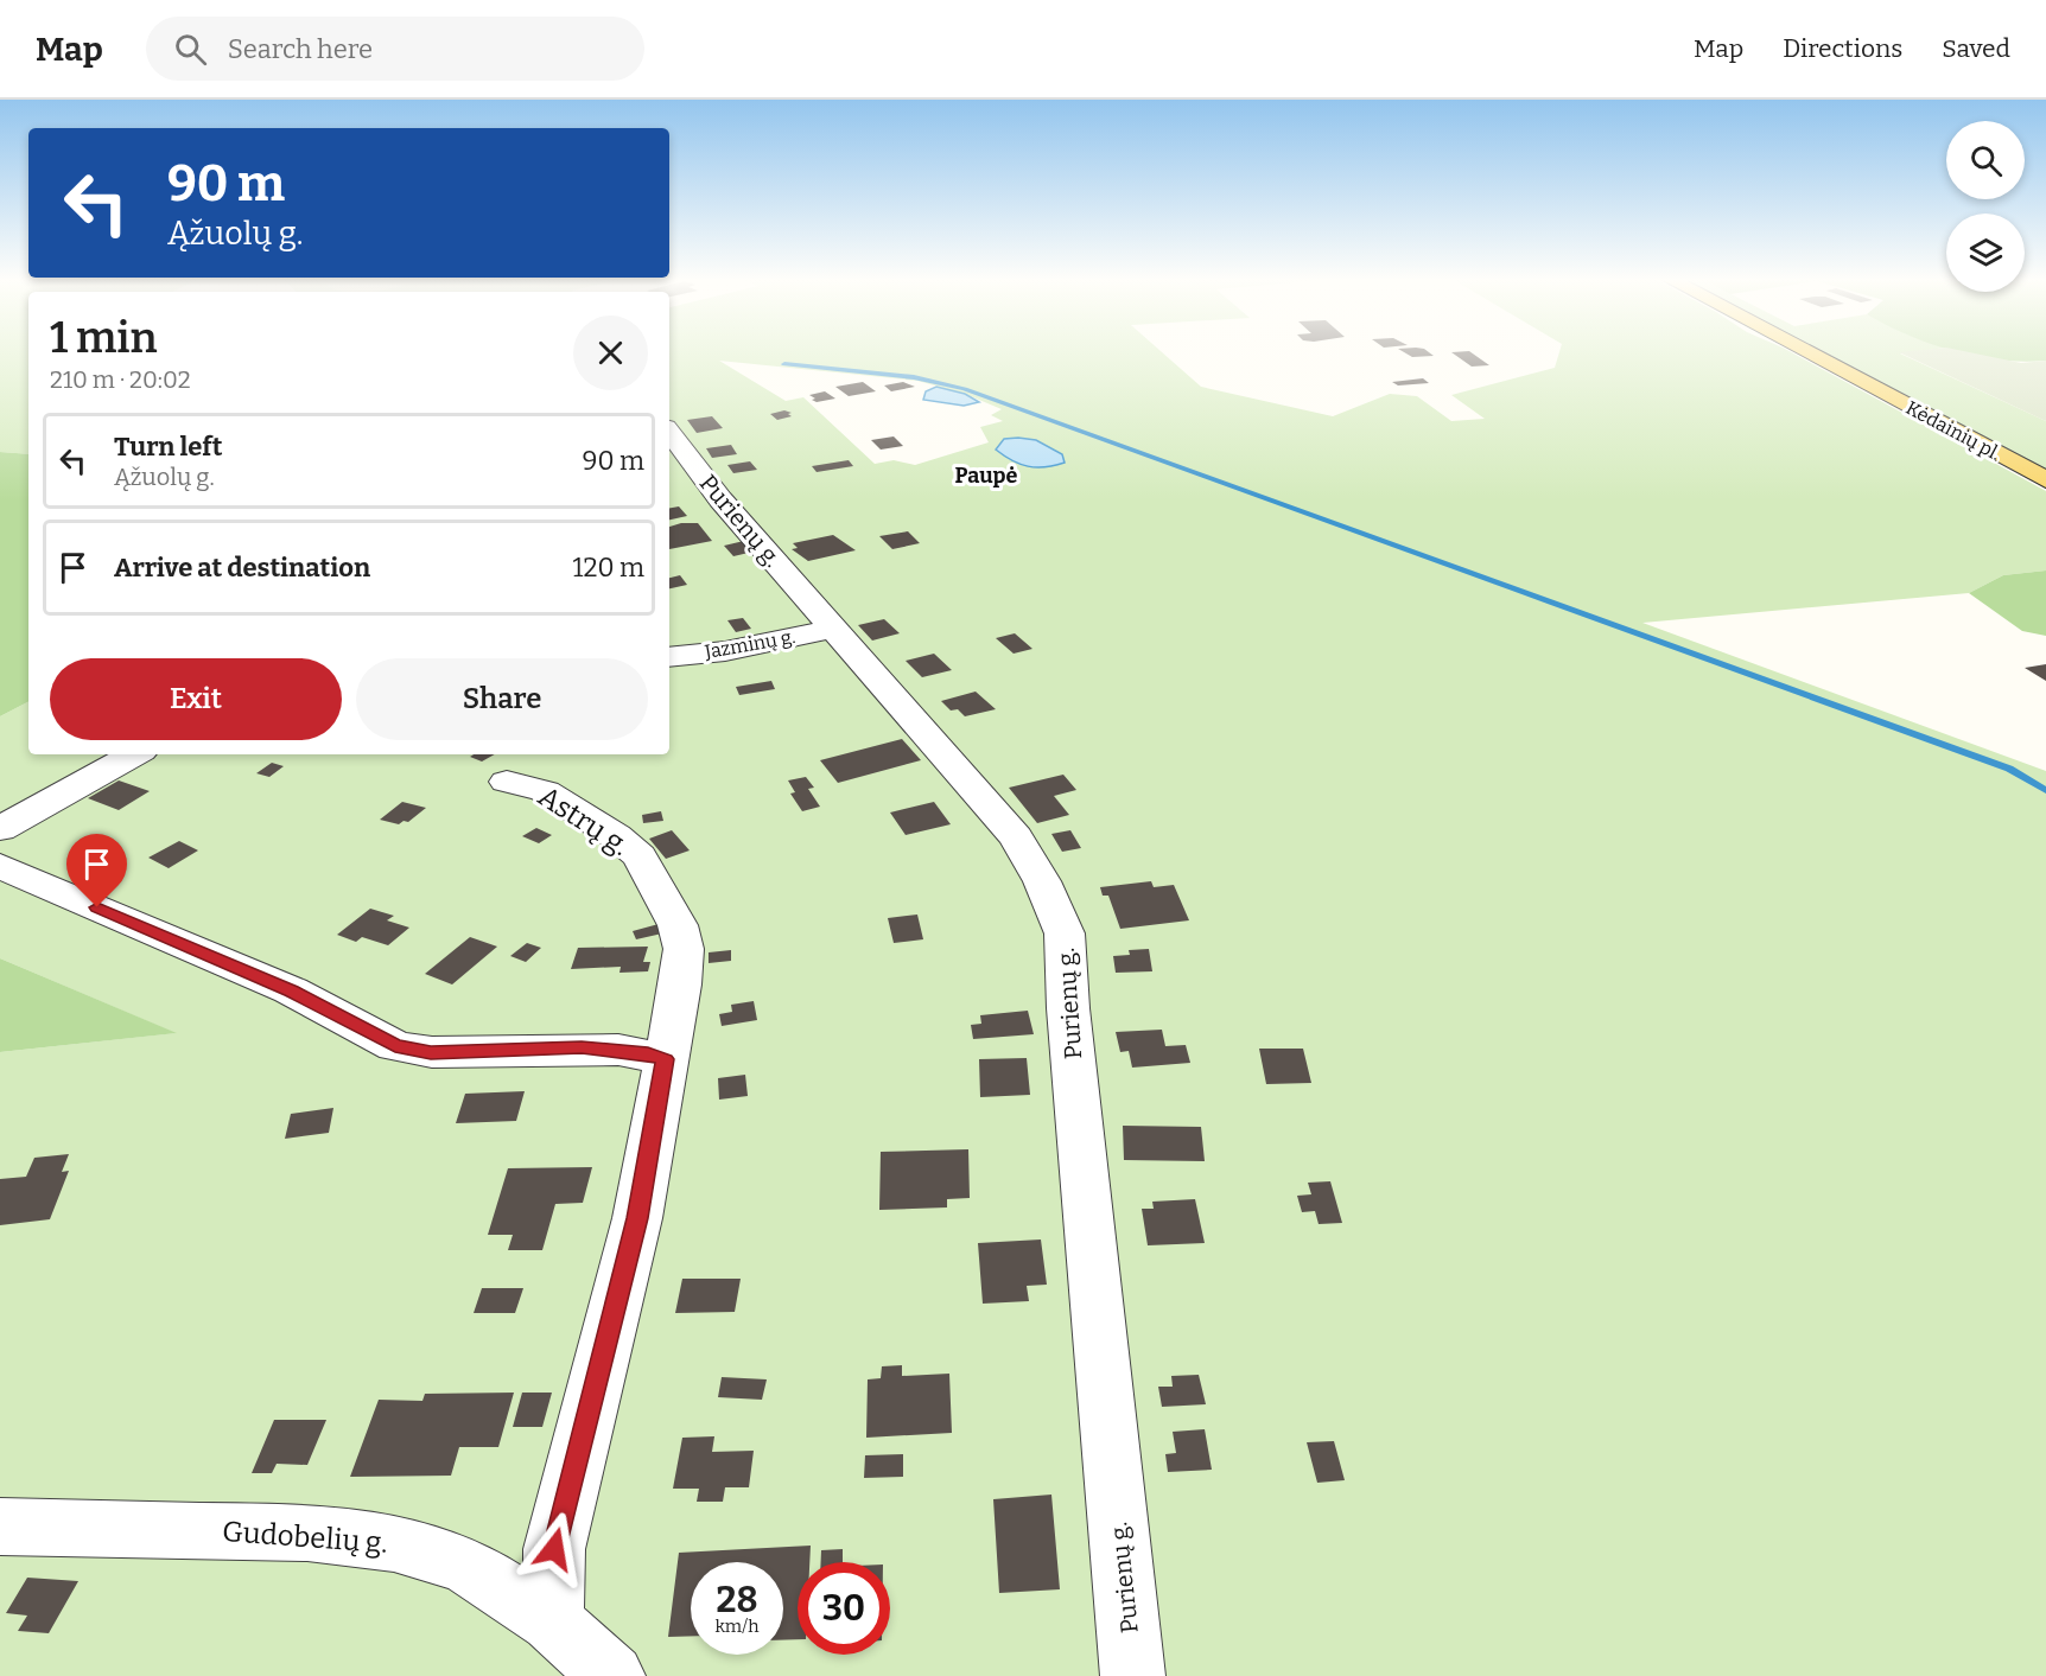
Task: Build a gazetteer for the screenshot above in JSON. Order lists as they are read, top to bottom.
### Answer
{
  "streets": {
    "main road": ["Kėdainių pl."],
    "street": [
      "Purienų g.",
      "Jazminų g.",
      "Astrų g.",
      "Gudobelių g."
    ]
  },
  "crossings": [
    ["Purienų g.", "Jazminų g."],
    ["Astrų g.", "Gudobelių g."]
  ],
  "districts": ["Paupė"],
  "page": {
    "header": "Map",
    "search": "Search here",
    "nav": ["Map", "Directions", "Saved"],
    "turn": ["90 m", "Ąžuolų g."],
    "heading": ["1 min", "210 m · 20:02"],
    "list": [
      {
        "name": "Turn left",
        "note": "Ąžuolų g.",
        "value": "90 m"
      },
      {
        "name": "Arrive at destination",
        "value": "120 m"
      }
    ],
    "buttons": ["Exit", "Share"],
    "speed": "28 km/h",
    "limit": "30"
  }
}
